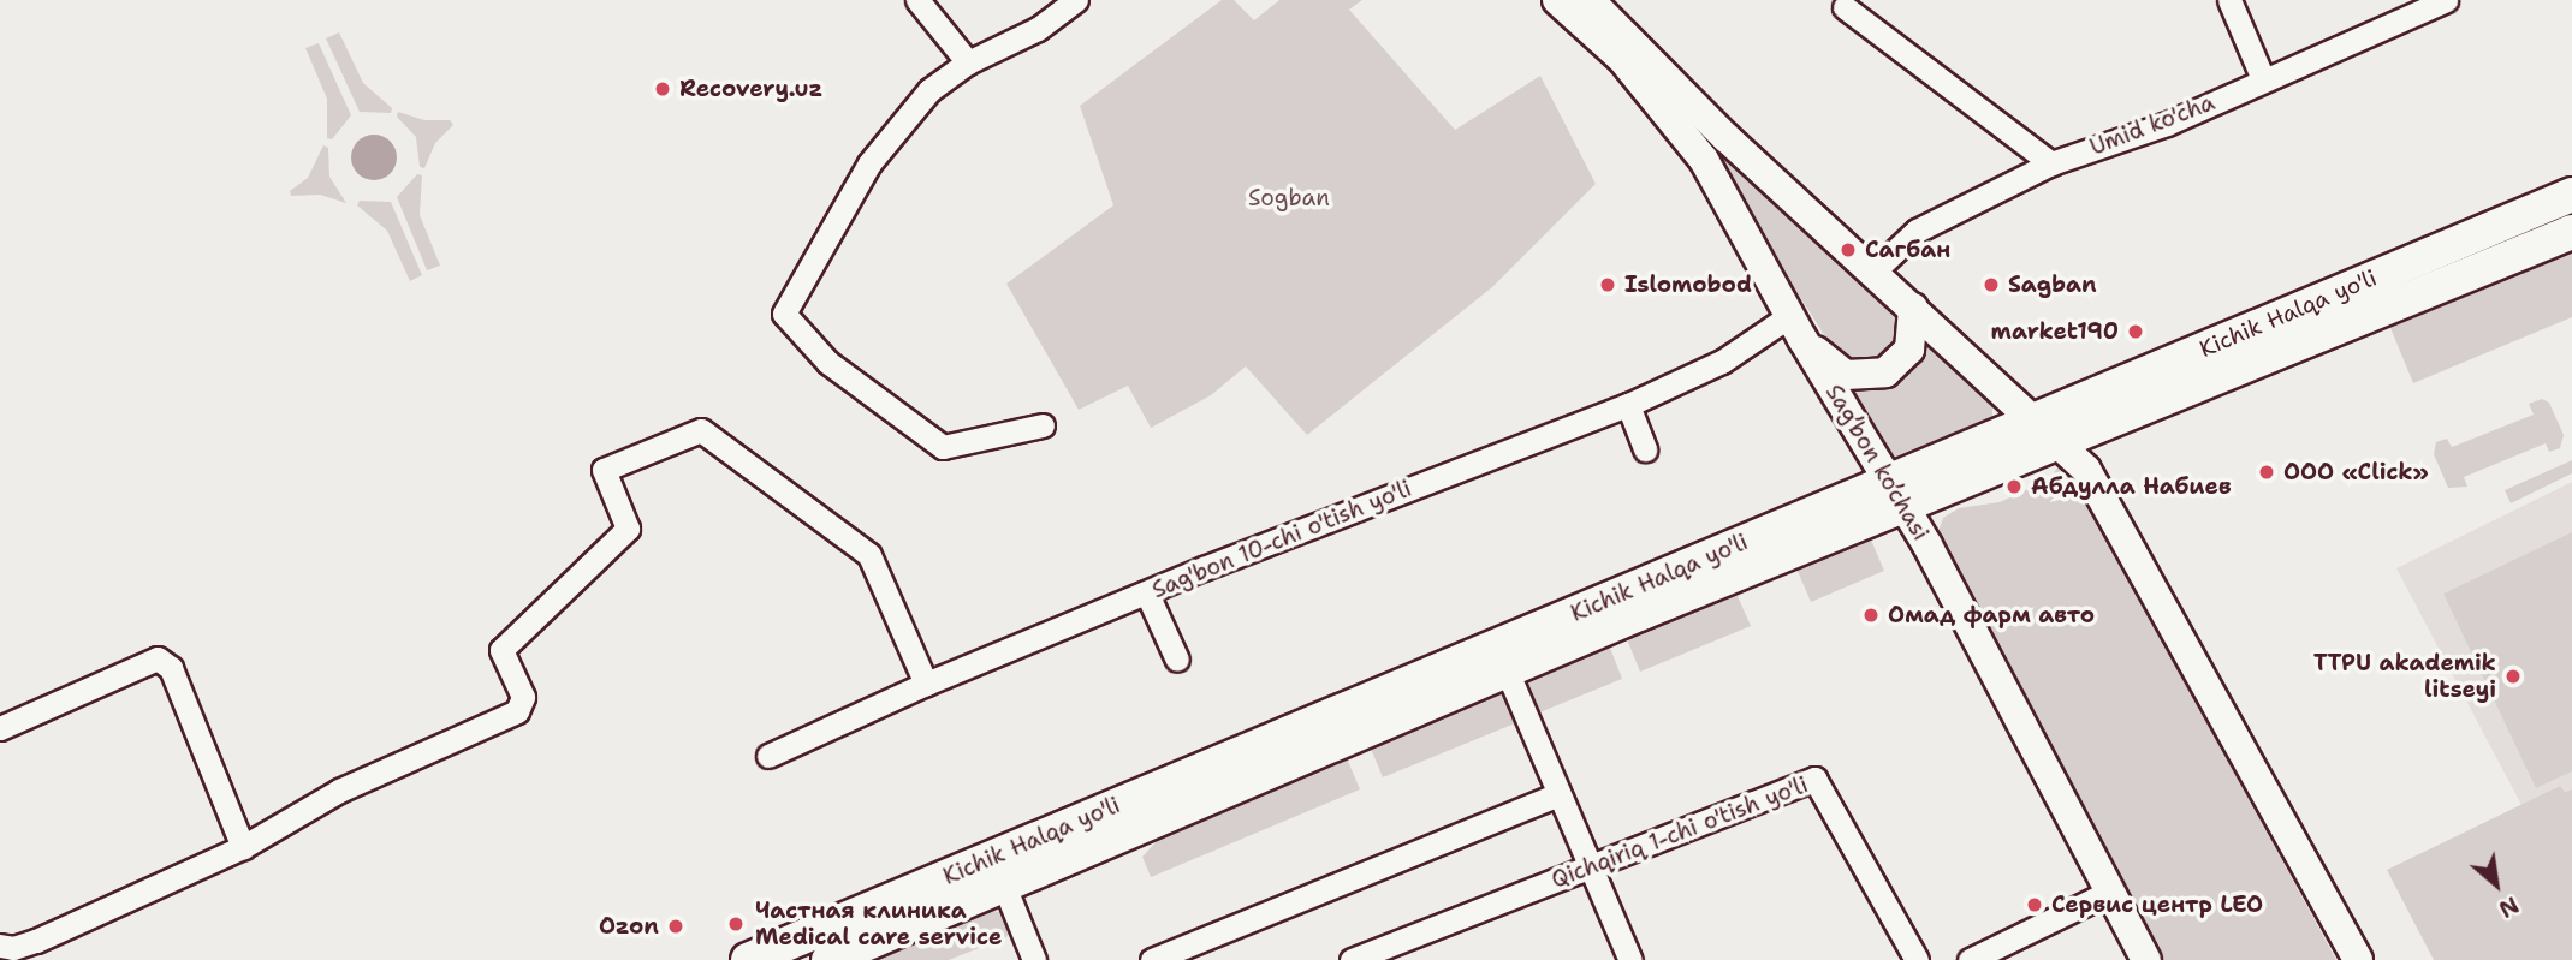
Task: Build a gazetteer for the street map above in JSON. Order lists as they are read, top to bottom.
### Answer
{
  "streets": {
    "highway": ["Kichik Halqa yo'li"],
    "main road": ["Sag’bon ko’chasi"],
    "street": ["Umid ko'cha", "Sag'bon 10-chi o'tish yo'li", "Qichqiriq 1-chi o'tish yo'li"]
  },
  "crossings": [
    ["Kichik Halqa yo'li", "Sag’bon ko’chasi"],
    ["Sag’bon ko’chasi", "Sag'bon 10-chi o'tish yo'li"]
  ],
  "parks": ["Sogban"],
  "places": [
    "Recovery.uz",
    "Сагбан",
    "Islomobod",
    "Sagban",
    "market190",
    "OOO «Click»",
    "Абдулла Набиев",
    "Омад фарм авто",
    "TTPU akademik litseyi",
    "Сервис центр LEO",
    "Частная клиника Medical care service",
    "Ozon"
  ],
  "north": "bottom right"
}
